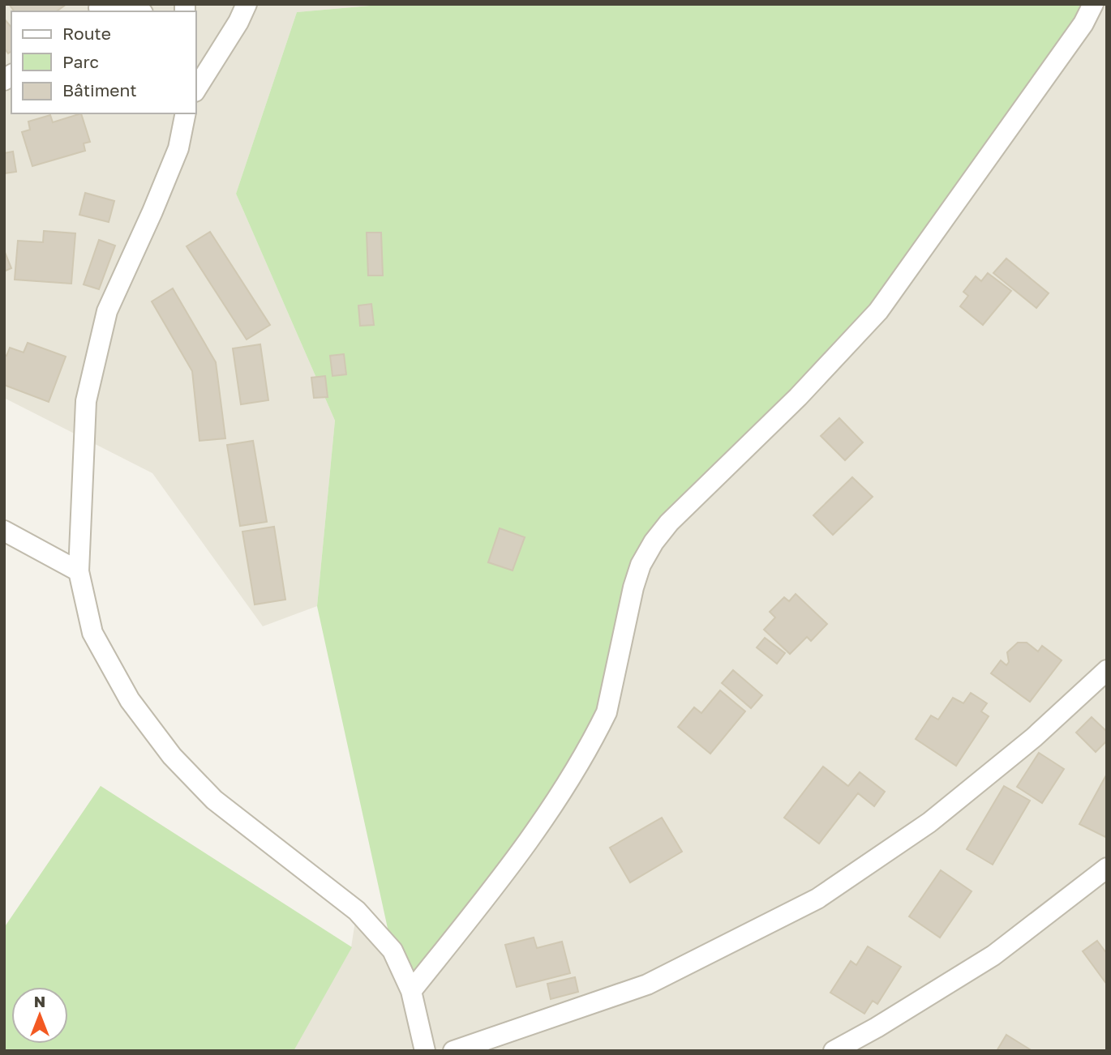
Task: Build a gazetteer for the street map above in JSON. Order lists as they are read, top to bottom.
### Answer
{
  "legend": ["Route", "Parc", "Bâtiment"],
  "north": "top"
}
